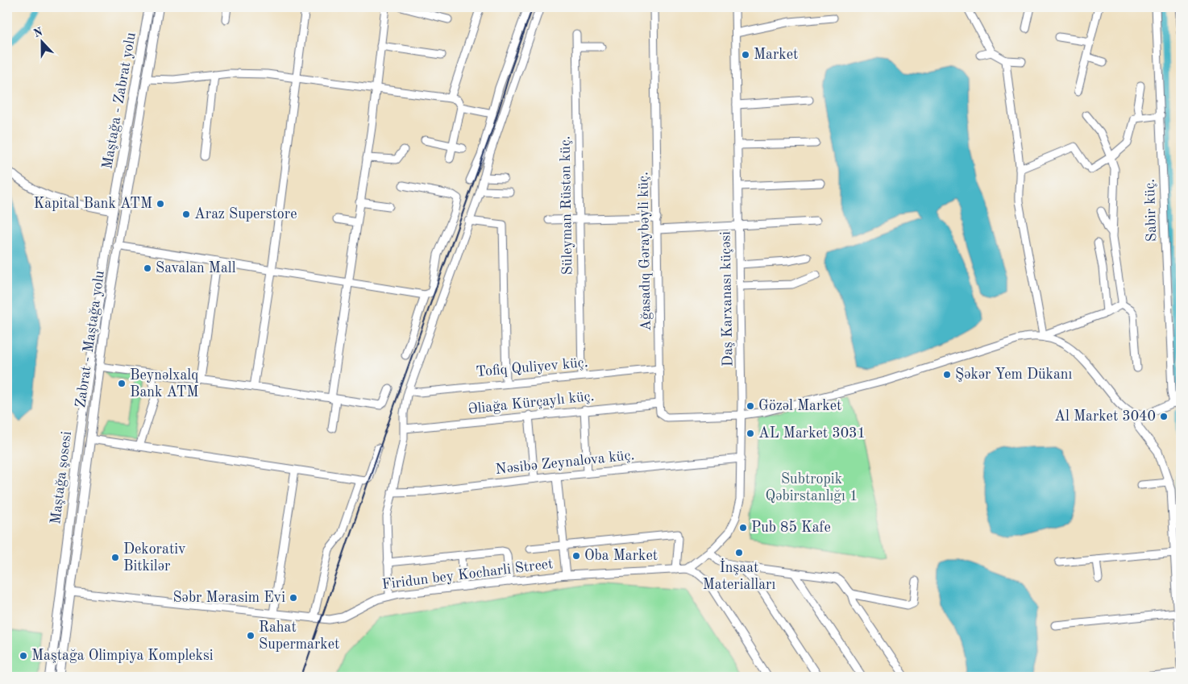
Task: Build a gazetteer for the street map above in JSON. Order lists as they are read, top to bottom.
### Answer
{
  "streets": {
    "main road": ["Maştağa - Zabrat yolu", "Zabrat - Maştağa yolu", "Maştağa şosesi"],
    "street": [
      "Süleyman Rüstən küç.",
      "Sabir küç.",
      "Ağasadıq Gəraybəyli küç.",
      "Daş Karxanası küçəsi",
      "Tofiq Quliyev küç.",
      "Əliağa Kürçaylı küç.",
      "Nəsibə Zeynalova küç.",
      "Firidun bey Kocharli Street"
    ]
  },
  "crossings": [
    ["Maştağa - Zabrat yolu", "Maştağa şosesi"],
    ["Süleyman Rüstən küç.", "Tofiq Quliyev küç."],
    ["Ağasadıq Gəraybəyli küç.", "Tofiq Quliyev küç."],
    ["Ağasadıq Gəraybəyli küç.", "Əliağa Kürçaylı küç."],
    ["Daş Karxanası küçəsi", "Nəsibə Zeynalova küç."],
    ["Daş Karxanası küçəsi", "Firidun bey Kocharli Street"],
    ["Zabrat - Maştağa yolu", "Firidun bey Kocharli Street"]
  ],
  "parks": ["Subtropik Qəbirstanlığı 1"],
  "places": [
    "Market",
    "Kapital Bank ATM",
    "Araz Superstore",
    "Savalan Mall",
    "Şəkər Yem Dükanı",
    "Beynəlxalq Bank ATM",
    "Gözəl Market",
    "Al Market 3040",
    "AL Market 3031",
    "Pub 85 Kafe",
    "İnşaat Materialları",
    "Oba Market",
    "Dekorativ Bitkilər",
    "Səbr Mərasim Evi",
    "Rahat Supermarket",
    "Maştağa Olimpiya Kompleksi"
  ],
  "north": "top"
}
